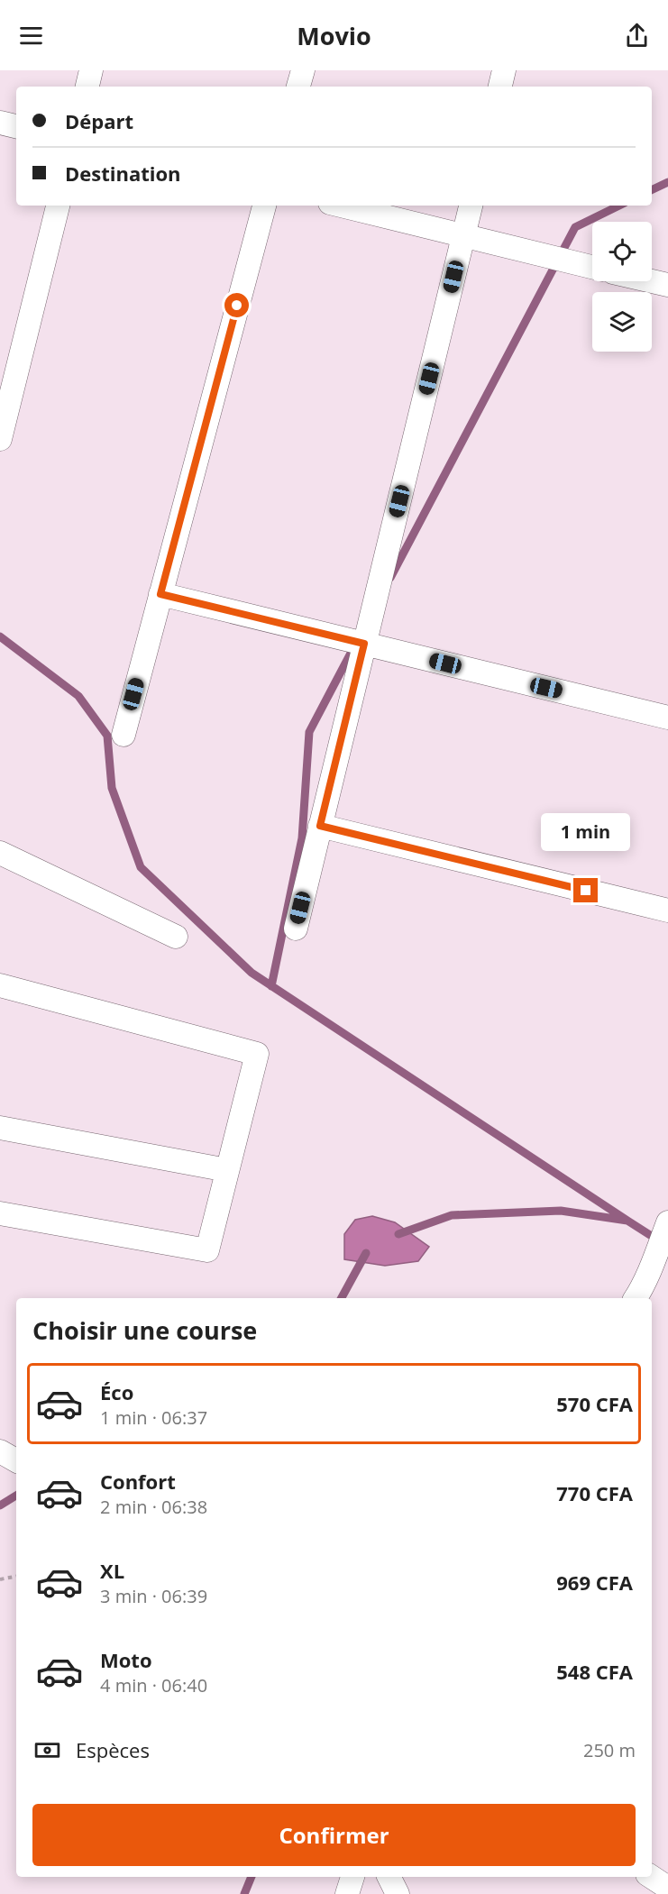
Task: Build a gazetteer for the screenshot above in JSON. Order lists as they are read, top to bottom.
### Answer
{
  "page": {
    "header": "Movio",
    "banner": ["Départ", "Destination"],
    "bubble": "1 min",
    "heading": "Choisir une course",
    "list": [
      {
        "name": "Éco",
        "note": "1 min · 06:37",
        "value": "570 CFA"
      },
      {
        "name": "Confort",
        "note": "2 min · 06:38",
        "value": "770 CFA"
      },
      {
        "name": "XL",
        "note": "3 min · 06:39",
        "value": "969 CFA"
      },
      {
        "name": "Moto",
        "note": "4 min · 06:40",
        "value": "548 CFA"
      }
    ],
    "pay": ["Espèces", "250 m"],
    "buttons": "Confirmer"
  }
}
